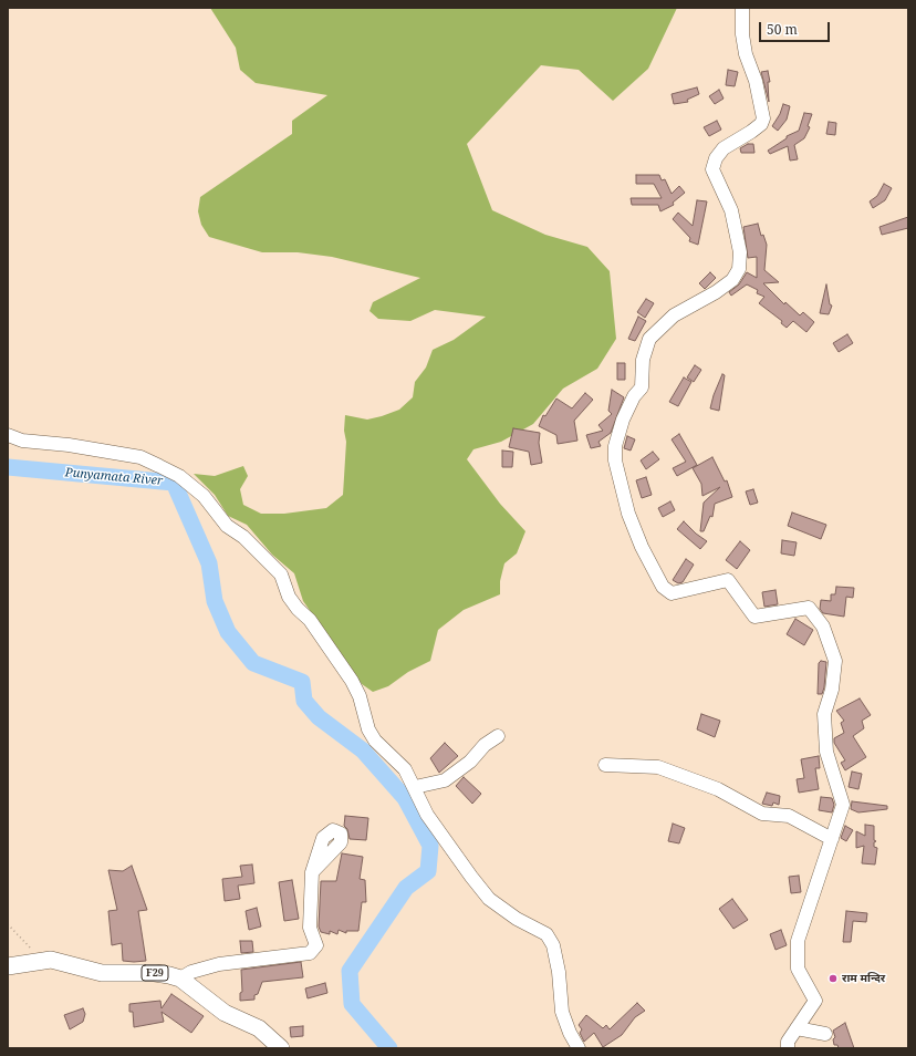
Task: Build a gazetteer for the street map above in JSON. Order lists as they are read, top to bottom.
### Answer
{
  "streets": {
    "main road": ["F29"]
  },
  "water": ["Punyamata River"],
  "places": ["राम मन्दिर"],
  "scale_bar": "50 m"
}
